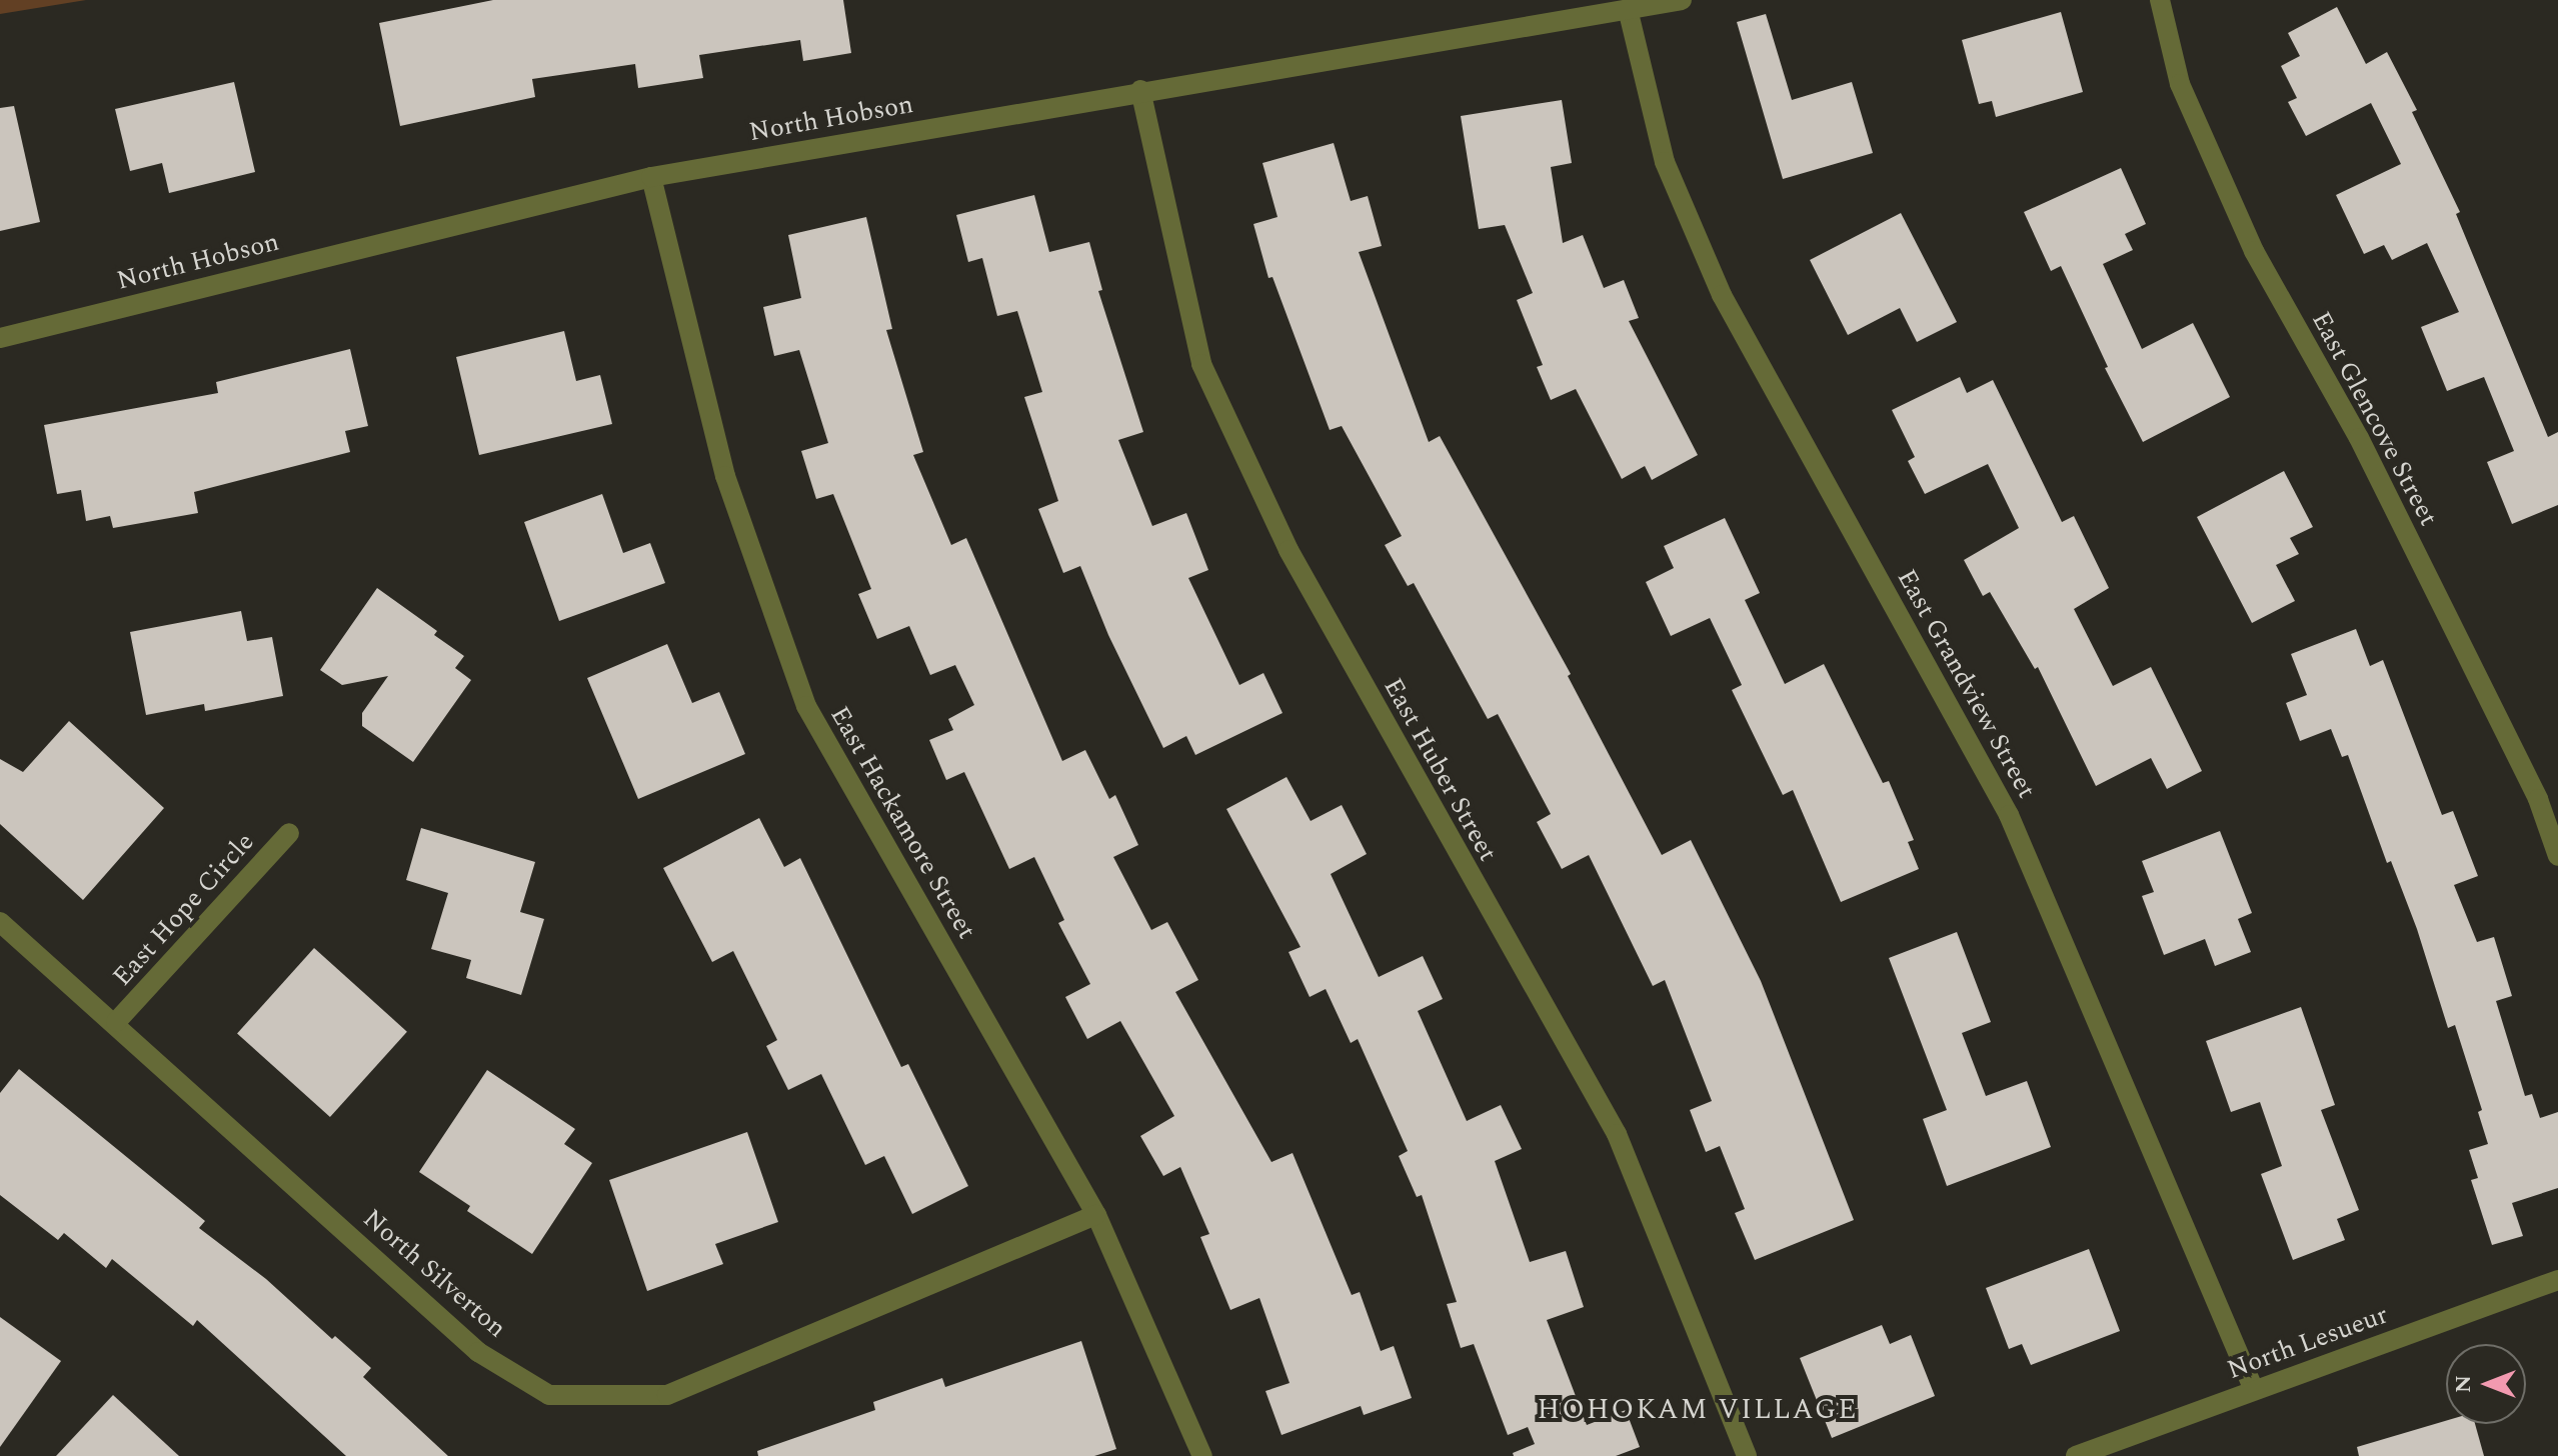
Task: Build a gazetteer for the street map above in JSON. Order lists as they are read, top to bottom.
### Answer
{
  "streets": {
    "street": [
      "North Hobson",
      "East Glencove Street",
      "East Grandview Street",
      "East Huber Street",
      "East Hackamore Street",
      "East Hope Circle",
      "North Silverton",
      "North Lesueur"
    ]
  },
  "crossings": [
    ["North Hobson", "East Grandview Street"],
    ["North Hobson", "East Huber Street"],
    ["North Hobson", "East Hackamore Street"],
    ["East Grandview Street", "North Lesueur"],
    ["East Hackamore Street", "North Silverton"],
    ["East Hope Circle", "North Silverton"]
  ],
  "districts": ["HOHOKAM VILLAGE"],
  "north": "left"
}
